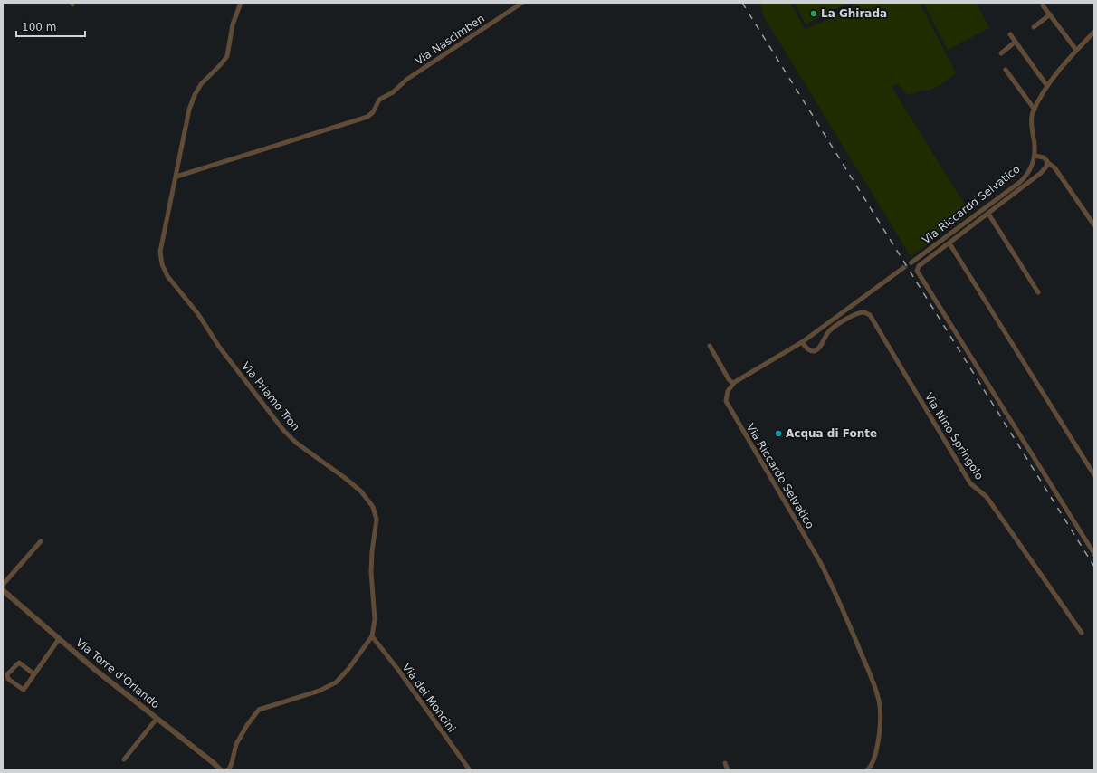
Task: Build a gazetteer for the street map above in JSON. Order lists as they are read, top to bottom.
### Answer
{
  "streets": {
    "street": [
      "Via Nascimben",
      "Via Riccardo Selvatico",
      "Via Priamo Tron",
      "Via Nino Springolo",
      "Via Torre d'Orlando",
      "Via dei Moncini"
    ]
  },
  "crossings": [
    ["Via Nascimben", "Via Priamo Tron"],
    ["Via Priamo Tron", "Via dei Moncini"]
  ],
  "places": ["La Ghirada", "Acqua di Fonte"],
  "scale_bar": "100 m"
}
